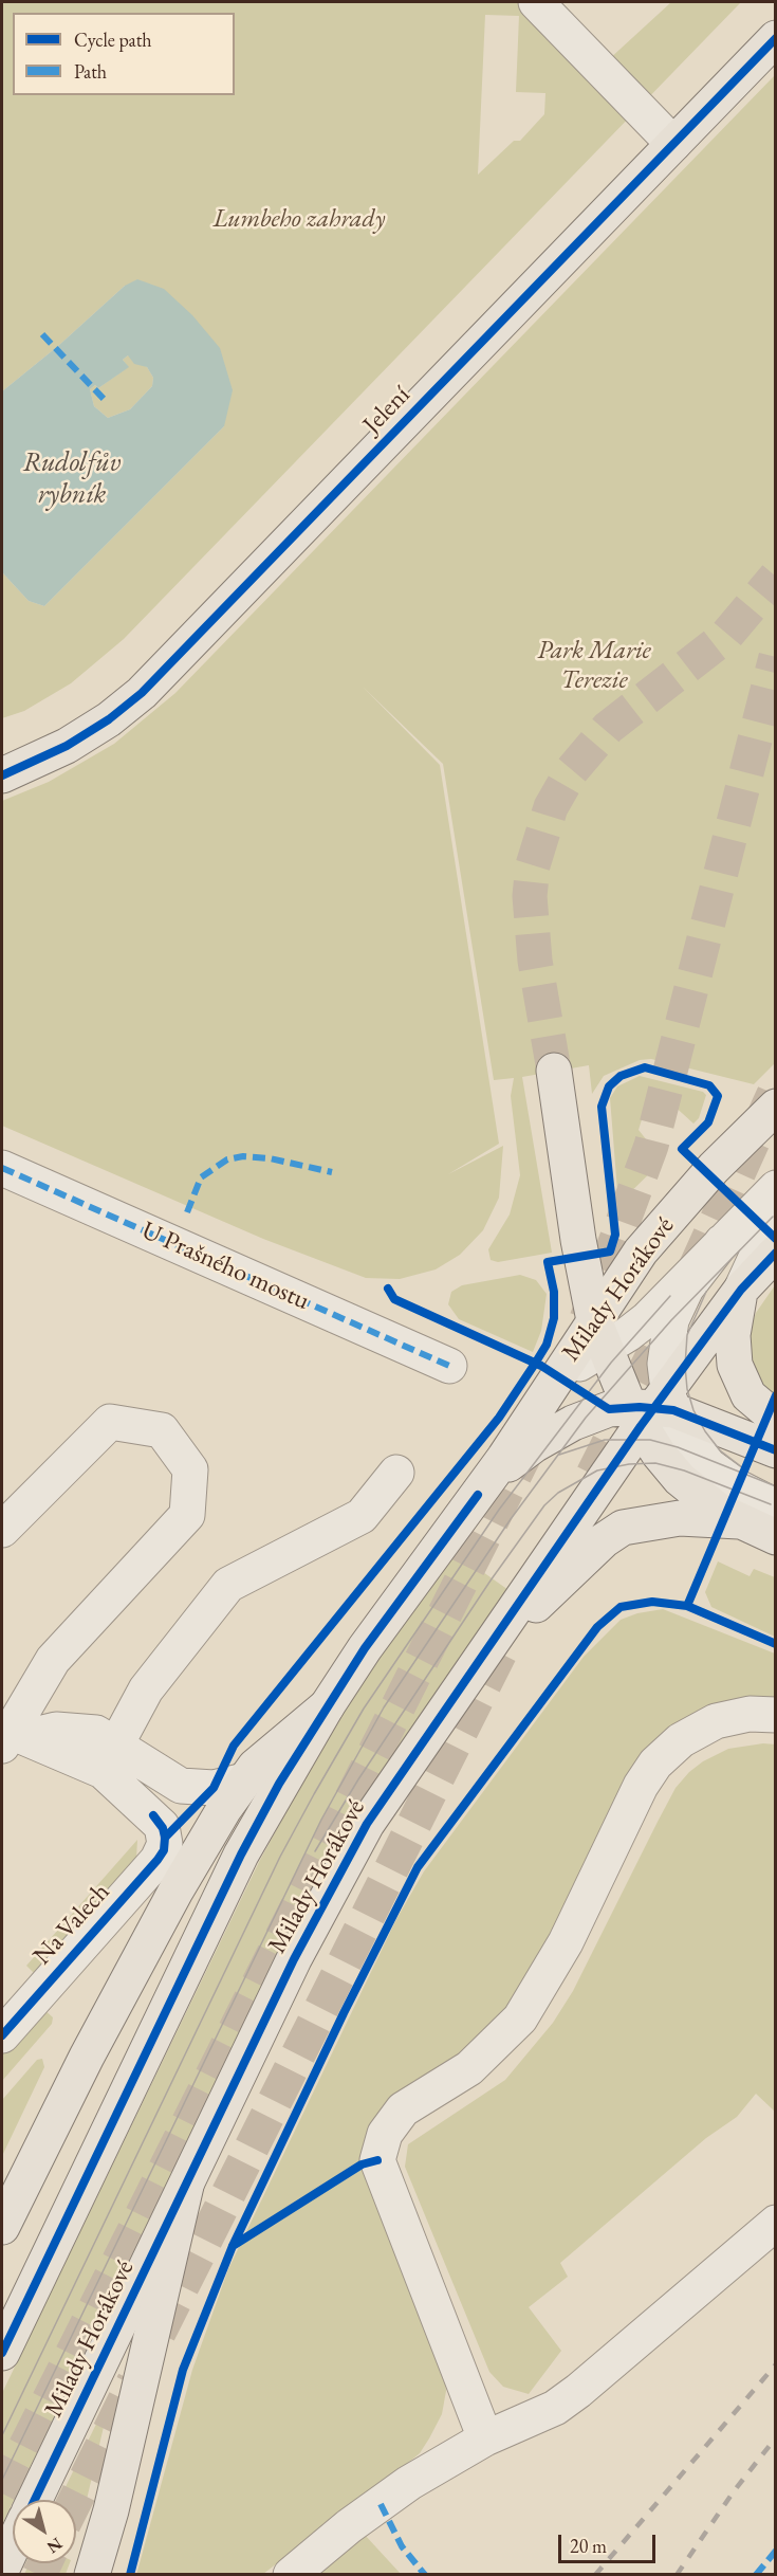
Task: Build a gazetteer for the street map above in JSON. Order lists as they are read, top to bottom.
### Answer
{
  "streets": {
    "main road": ["Jelení", "Milady Horákové"],
    "street": ["U Prašného mostu", "Na Valech"]
  },
  "water": ["Rudolfův rybník"],
  "parks": ["Lumbeho zahrady", "Park Marie Terezie"],
  "legend": ["Cycle path", "Path"],
  "scale_bar": "20 m",
  "north": "bottom right"
}
